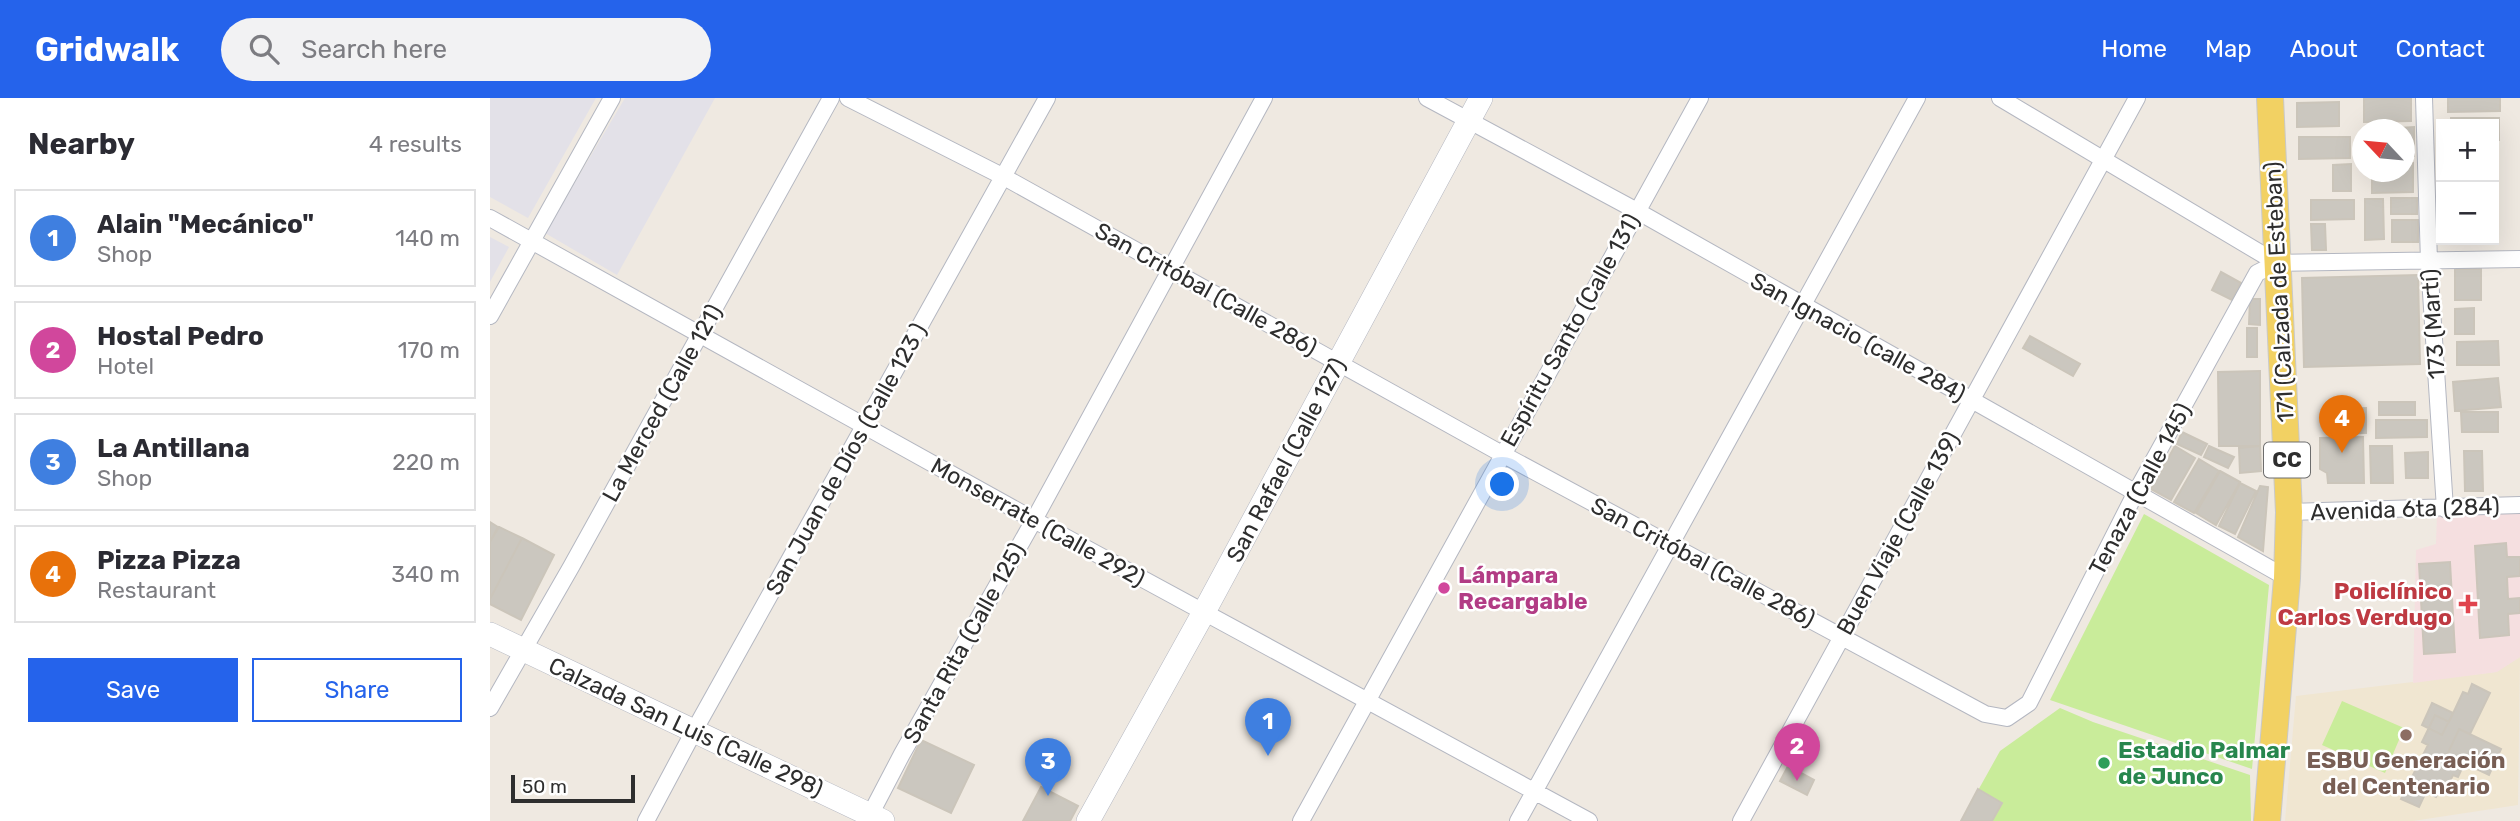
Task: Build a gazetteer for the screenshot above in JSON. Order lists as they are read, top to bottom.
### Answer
{
  "streets": {
    "main road": ["171 (Calzada de Esteban)", "CC"],
    "street": [
      "San Critóbal (Calle 286)",
      "173 (Martí)",
      "Espíritu Santo (Calle 131)",
      "San Ignacio (calle 284)",
      "La Merced (Calle 121)",
      "San Juan de Díos (Calle 123 )",
      "San Rafael (Calle 127)",
      "Tenaza (Calle 145)",
      "Avenida 6ta (284)",
      "Monserrate (Calle 292)",
      "Buen Viaje (Calle 139)",
      "Santa Rita (Calle 125)",
      "Calzada San Luis (Calle 298)"
    ]
  },
  "crossings": [
    ["San Critóbal (Calle 286)", "Espíritu Santo (Calle 131)"],
    ["San Critóbal (Calle 286)", "San Juan de Díos (Calle 123 )"],
    ["San Critóbal (Calle 286)", "San Rafael (Calle 127)"],
    ["San Critóbal (Calle 286)", "Tenaza (Calle 145)"],
    ["San Critóbal (Calle 286)", "Buen Viaje (Calle 139)"],
    ["San Critóbal (Calle 286)", "Santa Rita (Calle 125)"],
    ["171 (Calzada de Esteban)", "San Ignacio (calle 284)"],
    ["171 (Calzada de Esteban)", "Tenaza (Calle 145)"],
    ["171 (Calzada de Esteban)", "Avenida 6ta (284)"],
    ["173 (Martí)", "Avenida 6ta (284)"],
    ["Espíritu Santo (Calle 131)", "San Ignacio (calle 284)"],
    ["Espíritu Santo (Calle 131)", "Monserrate (Calle 292)"],
    ["San Ignacio (calle 284)", "San Rafael (Calle 127)"],
    ["San Ignacio (calle 284)", "Tenaza (Calle 145)"],
    ["San Ignacio (calle 284)", "Buen Viaje (Calle 139)"],
    ["La Merced (Calle 121)", "Monserrate (Calle 292)"],
    ["La Merced (Calle 121)", "Calzada San Luis (Calle 298)"],
    ["San Juan de Díos (Calle 123 )", "Monserrate (Calle 292)"],
    ["San Juan de Díos (Calle 123 )", "Calzada San Luis (Calle 298)"],
    ["San Rafael (Calle 127)", "Monserrate (Calle 292)"],
    ["Monserrate (Calle 292)", "Santa Rita (Calle 125)"],
    ["Santa Rita (Calle 125)", "Calzada San Luis (Calle 298)"]
  ],
  "places": {
    "other": ["Lámpara Recargable", "ESBU Generación del Centenario", "Estadio Palmar de Junco"],
    "health": ["Policlínico Carlos Verdugo"]
  },
  "scale_bar": "50 m",
  "north": "top left",
  "page": {
    "header": "Gridwalk",
    "search": "Search here",
    "nav": [
      "Home",
      "Map",
      "About",
      "Contact"
    ],
    "heading": ["Nearby", "4 results"],
    "map_buttons": ["+", "−"],
    "list": [
      {
        "mark": "1",
        "name": "Alain \"Mecánico\"",
        "note": "Shop",
        "value": "140 m"
      },
      {
        "mark": "2",
        "name": "Hostal Pedro",
        "note": "Hotel",
        "value": "170 m"
      },
      {
        "mark": "3",
        "name": "La Antillana",
        "note": "Shop",
        "value": "220 m"
      },
      {
        "mark": "4",
        "name": "Pizza Pizza",
        "note": "Restaurant",
        "value": "340 m"
      }
    ],
    "pins": [
      "4",
      "1",
      "2",
      "3"
    ],
    "buttons": ["Save", "Share"],
    "scale": "50 m"
  }
}
